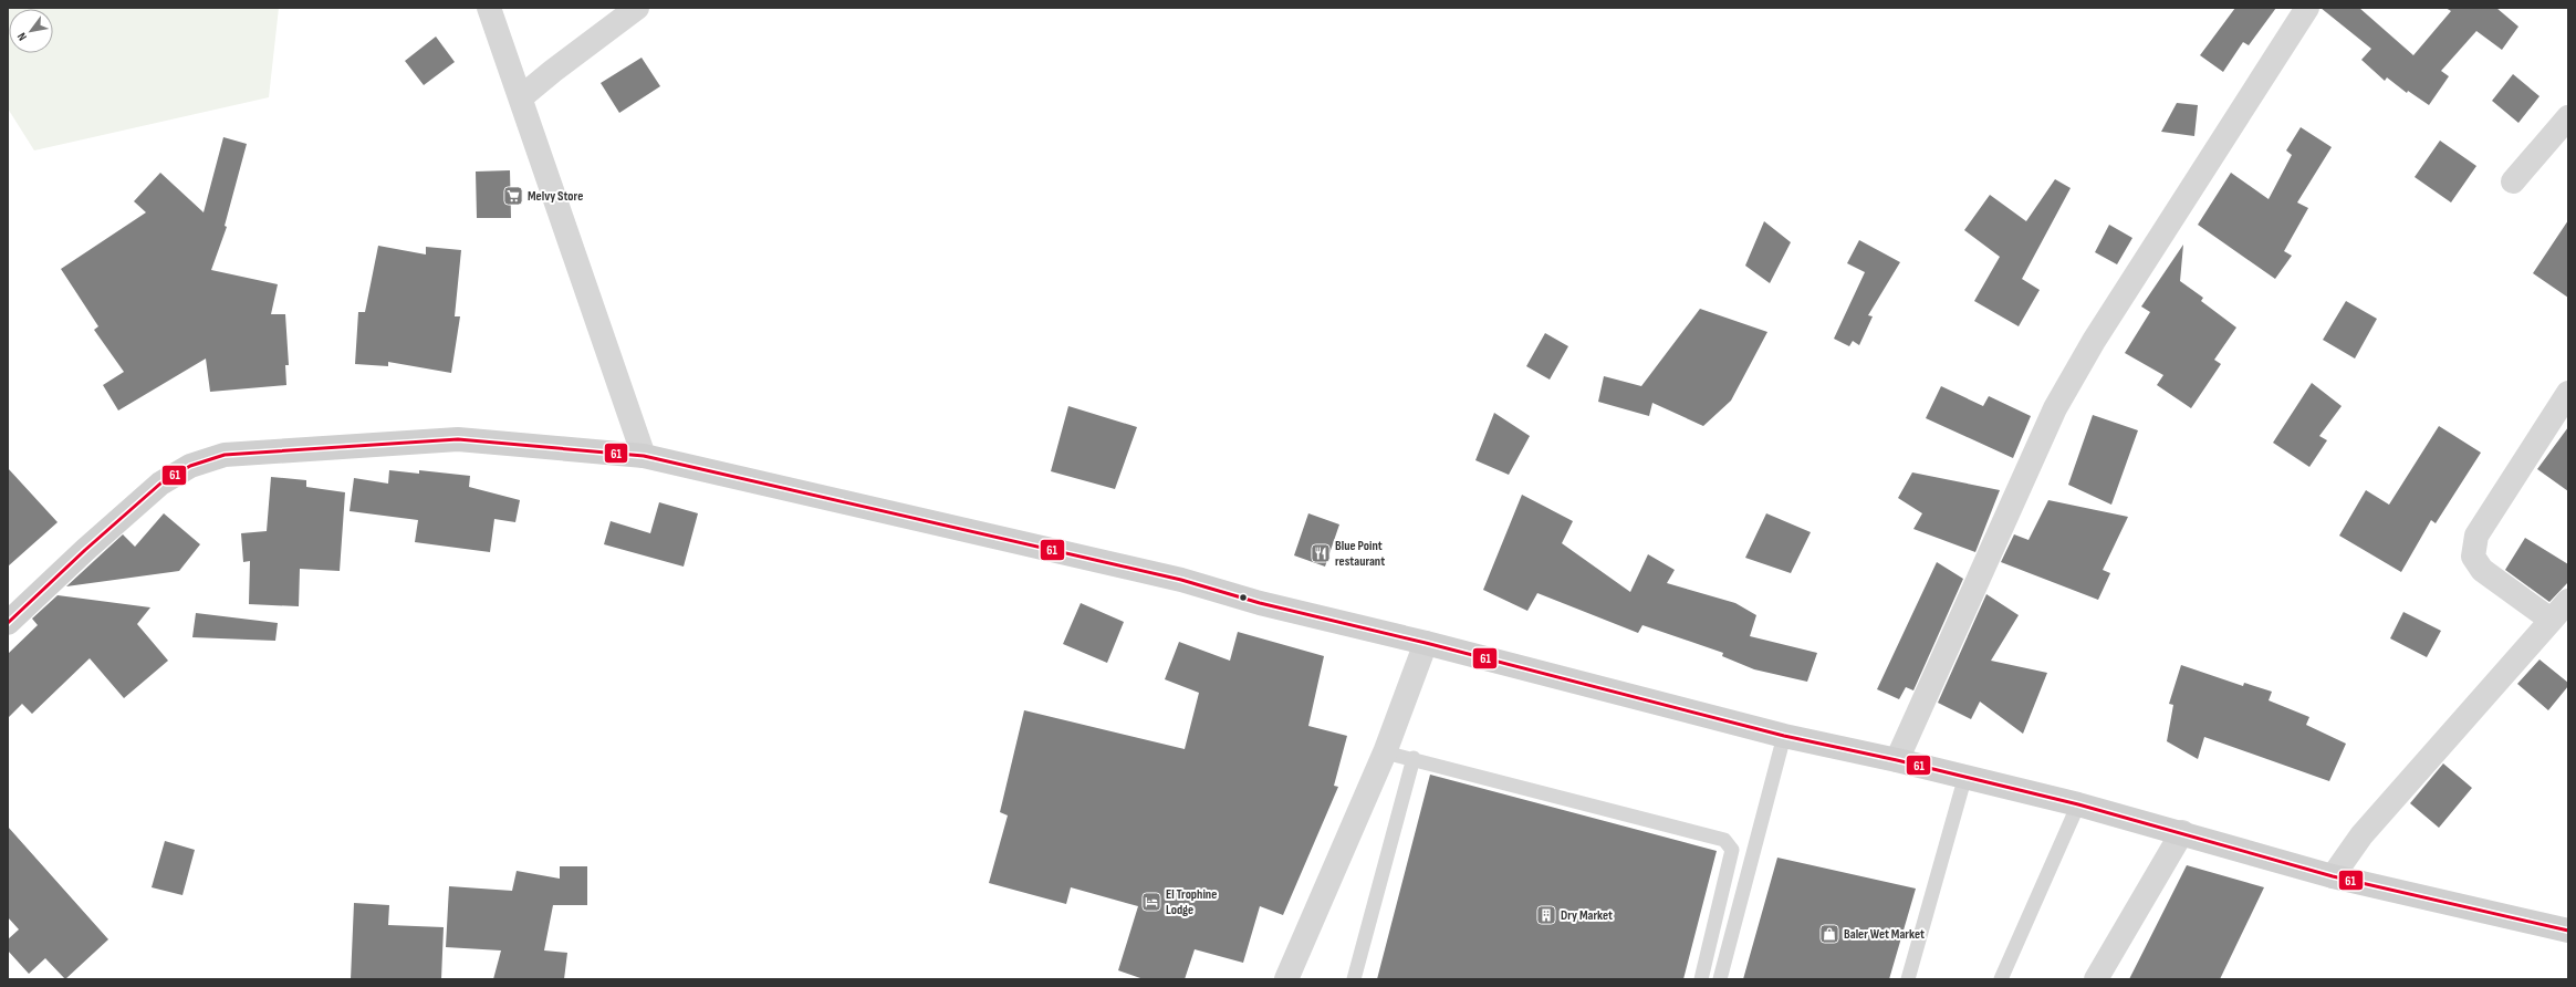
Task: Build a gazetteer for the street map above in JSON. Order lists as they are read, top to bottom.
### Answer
{
  "places": {
    "supermarket": ["Melvy Store"],
    "restaurant": ["Blue Point restaurant"],
    "hotel": ["El Trophine Lodge"],
    "building": ["Dry Market"],
    "shop": ["Baler Wet Market"]
  },
  "lines": ["transit line 61"],
  "north": "bottom left"
}
